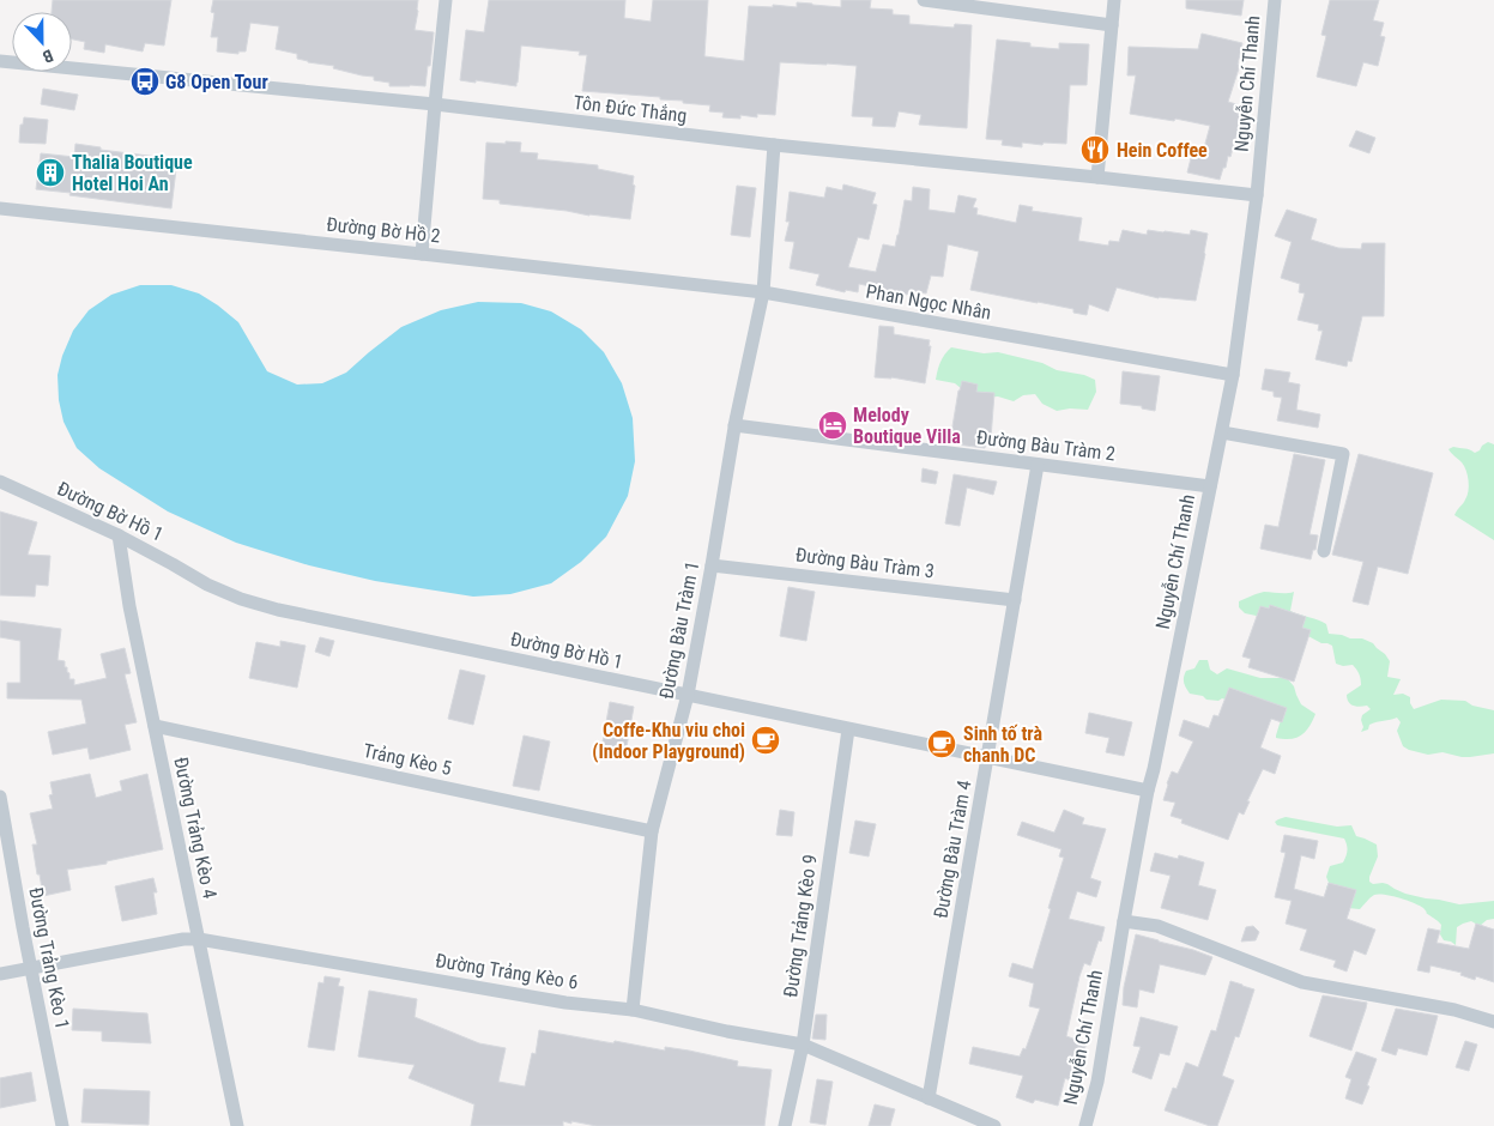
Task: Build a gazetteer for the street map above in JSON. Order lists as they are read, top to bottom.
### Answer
{
  "streets": {
    "street": [
      "Nguyễn Chí Thanh",
      "Tôn Đức Thắng",
      "Đường Bờ Hồ 2",
      "Phan Ngọc Nhân",
      "Đường Bàu Tràm 2",
      "Đường Bờ Hồ 1",
      "Đường Bàu Tràm 3",
      "Đường Bàu Tràm 1",
      "Trảng Kèo 5",
      "Đường Trảng Kèo 4",
      "Đường Bàu Tràm 4",
      "Đường Trảng Kèo 9",
      "Đường Trảng Kèo 1",
      "Đường Trảng Kèo 6"
    ]
  },
  "crossings": [
    ["Nguyễn Chí Thanh", "Tôn Đức Thắng"],
    ["Nguyễn Chí Thanh", "Phan Ngọc Nhân"],
    ["Nguyễn Chí Thanh", "Đường Bàu Tràm 2"],
    ["Nguyễn Chí Thanh", "Đường Bờ Hồ 1"],
    ["Đường Bờ Hồ 2", "Phan Ngọc Nhân"],
    ["Đường Bờ Hồ 2", "Đường Bàu Tràm 1"],
    ["Phan Ngọc Nhân", "Đường Bàu Tràm 1"],
    ["Đường Bàu Tràm 2", "Đường Bàu Tràm 1"],
    ["Đường Bàu Tràm 2", "Đường Bàu Tràm 4"],
    ["Đường Bờ Hồ 1", "Đường Bàu Tràm 1"],
    ["Đường Bờ Hồ 1", "Đường Trảng Kèo 4"],
    ["Đường Bờ Hồ 1", "Đường Bàu Tràm 4"],
    ["Đường Bờ Hồ 1", "Đường Trảng Kèo 9"],
    ["Đường Bàu Tràm 3", "Đường Bàu Tràm 1"],
    ["Đường Bàu Tràm 3", "Đường Bàu Tràm 4"],
    ["Đường Bàu Tràm 1", "Trảng Kèo 5"],
    ["Đường Bàu Tràm 1", "Đường Trảng Kèo 6"],
    ["Trảng Kèo 5", "Đường Trảng Kèo 4"],
    ["Đường Trảng Kèo 4", "Đường Trảng Kèo 6"],
    ["Đường Bàu Tràm 4", "Đường Trảng Kèo 6"],
    ["Đường Trảng Kèo 9", "Đường Trảng Kèo 6"],
    ["Đường Trảng Kèo 1", "Đường Trảng Kèo 6"]
  ],
  "places": {
    "bus stop": ["G8 Open Tour"],
    "restaurant": ["Hein Coffee"],
    "building": ["Thalia Boutique Hotel Hoi An"],
    "hotel": ["Melody Boutique Villa"],
    "cafe": ["Coffe-Khu viu choi (Indoor Playground)", "Sinh tố trà chanh DC"]
  },
  "north": "bottom"
}
